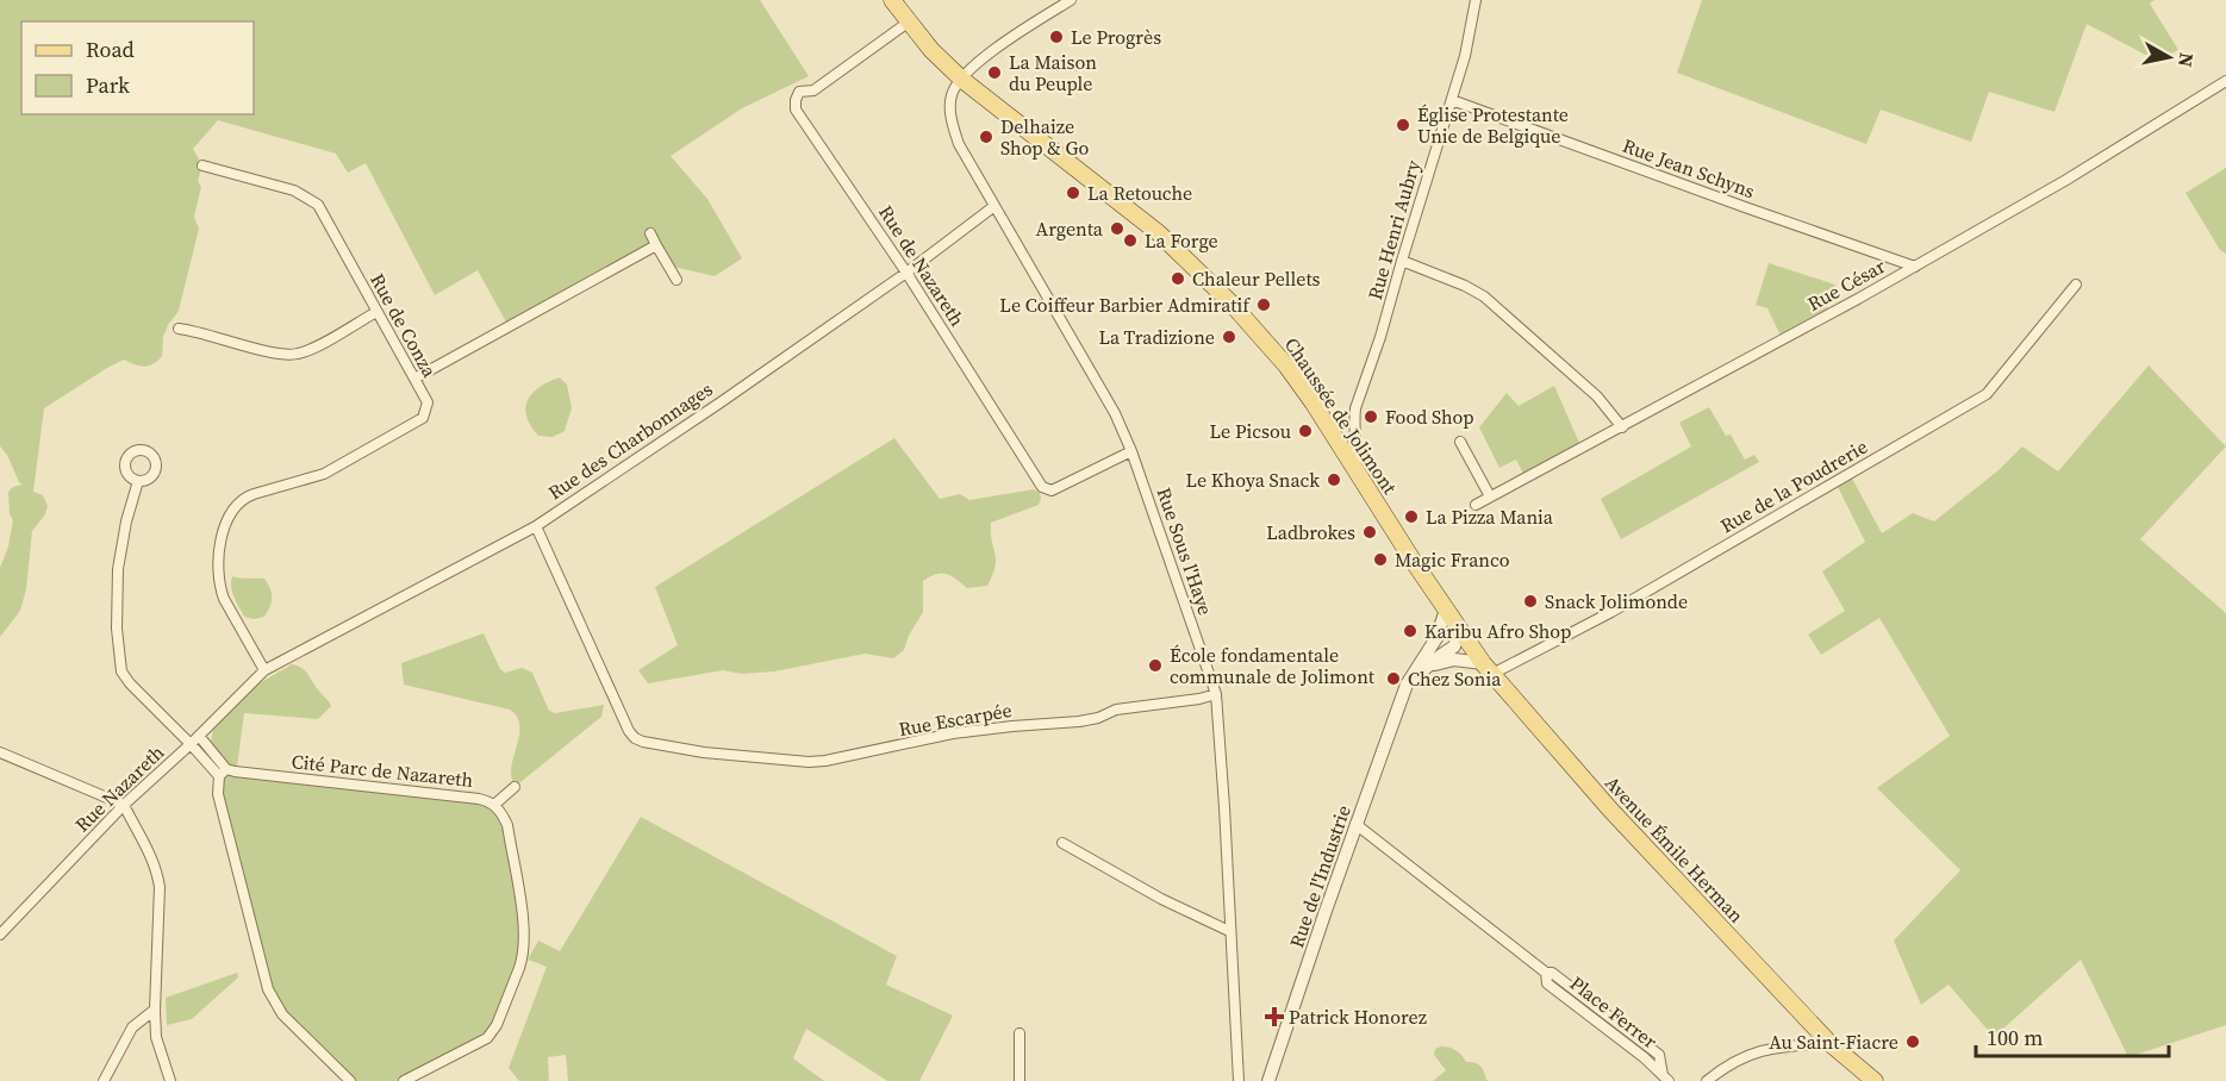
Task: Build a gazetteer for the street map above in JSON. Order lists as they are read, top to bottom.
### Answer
{
  "streets": {
    "main road": ["Chaussée de Jolimont", "Avenue Émile Herman"],
    "street": [
      "Rue Jean Schyns",
      "Rue Henri Aubry",
      "Rue de Nazareth",
      "Rue César",
      "Rue de Conza",
      "Rue des Charbonnages",
      "Rue de la Poudrerie",
      "Rue Sous l'Haye",
      "Rue Escarpée",
      "Cité Parc de Nazareth",
      "Rue Nazareth",
      "Rue de l'Industrie",
      "Place Ferrer"
    ]
  },
  "crossings": [
    ["Rue Jean Schyns", "Rue Henri Aubry"],
    ["Rue Jean Schyns", "Rue César"],
    ["Rue Henri Aubry", "Chaussée de Jolimont"],
    ["Rue de Nazareth", "Chaussée de Jolimont"],
    ["Rue de Nazareth", "Rue des Charbonnages"],
    ["Rue de Nazareth", "Rue Sous l'Haye"],
    ["Rue de Conza", "Rue des Charbonnages"],
    ["Rue de Conza", "Rue Nazareth"],
    ["Chaussée de Jolimont", "Rue Sous l'Haye"],
    ["Chaussée de Jolimont", "Avenue Émile Herman"],
    ["Chaussée de Jolimont", "Rue de l'Industrie"],
    ["Rue des Charbonnages", "Rue Sous l'Haye"],
    ["Rue des Charbonnages", "Rue Escarpée"],
    ["Rue des Charbonnages", "Rue Nazareth"],
    ["Rue de la Poudrerie", "Avenue Émile Herman"],
    ["Rue de la Poudrerie", "Rue de l'Industrie"],
    ["Rue Sous l'Haye", "Rue Escarpée"],
    ["Avenue Émile Herman", "Rue de l'Industrie"],
    ["Rue de l'Industrie", "Place Ferrer"]
  ],
  "places": {
    "other": [
      "Le Progrès",
      "La Maison du Peuple",
      "Église Protestante Unie de Belgique",
      "Delhaize Shop & Go",
      "La Retouche",
      "Argenta",
      "La Forge",
      "Chaleur Pellets",
      "Le Coiffeur Barbier Admiratif",
      "La Tradizione",
      "Food Shop",
      "Le Picsou",
      "Le Khoya Snack",
      "La Pizza Mania",
      "Ladbrokes",
      "Magic Franco",
      "Snack Jolimonde",
      "Karibu Afro Shop",
      "École fondamentale communale de Jolimont",
      "Chez Sonia",
      "Au Saint-Fiacre"
    ],
    "health": ["Patrick Honorez"]
  },
  "legend": ["Road", "Park"],
  "scale_bar": "100 m",
  "north": "right"
}
